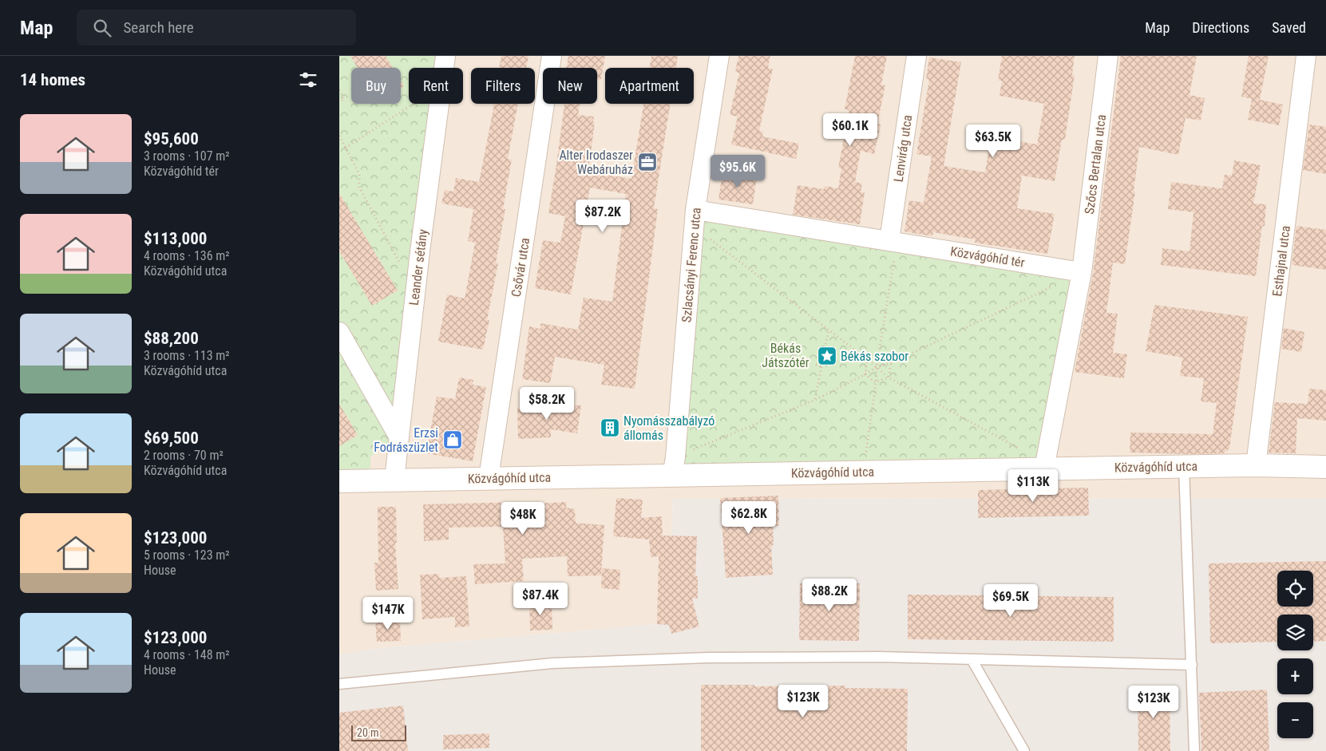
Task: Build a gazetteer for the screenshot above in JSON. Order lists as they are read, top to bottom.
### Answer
{
  "streets": {
    "street": [
      "Lenvirág utca",
      "Szőcs Bertalan utca",
      "Közvágóhíd tér",
      "Esthajnal utca",
      "Szlacsányi Ferenc utca",
      "Leander sétány",
      "Csővár utca",
      "Közvágóhíd utca"
    ]
  },
  "crossings": [
    ["Lenvirág utca", "Közvágóhíd tér"],
    ["Szőcs Bertalan utca", "Közvágóhíd tér"],
    ["Közvágóhíd tér", "Szlacsányi Ferenc utca"],
    ["Esthajnal utca", "Közvágóhíd utca"],
    ["Szlacsányi Ferenc utca", "Közvágóhíd utca"],
    ["Leander sétány", "Közvágóhíd utca"],
    ["Csővár utca", "Közvágóhíd utca"]
  ],
  "parks": ["Békás Játszótér"],
  "places": {
    "office": ["Alter Irodaszer Webáruház"],
    "place": ["Békás szobor"],
    "building": ["Nyomásszabályzó állomás"],
    "shop": ["Erzsi Fodrászüzlet"]
  },
  "scale_bar": "20 m",
  "page": {
    "header": "Map",
    "search": "Search here",
    "nav": ["Map", "Directions", "Saved"],
    "heading": "14 homes",
    "chip": [
      "Buy",
      "Rent",
      "Filters",
      "New",
      "Apartment"
    ],
    "list": [
      {
        "name": "$95,600",
        "note": "3 rooms · 107 m² · Közvágóhíd tér"
      },
      {
        "name": "$113,000",
        "note": "4 rooms · 136 m² · Közvágóhíd utca"
      },
      {
        "name": "$88,200",
        "note": "3 rooms · 113 m² · Közvágóhíd utca"
      },
      {
        "name": "$69,500",
        "note": "2 rooms · 70 m² · Közvágóhíd utca"
      },
      {
        "name": "$123,000",
        "note": "5 rooms · 123 m² · House"
      },
      {
        "name": "$123,000",
        "note": "4 rooms · 148 m² · House"
      }
    ],
    "price": [
      "$60.1K",
      "$63.5K",
      "$95.6K",
      "$87.2K",
      "$58.2K",
      "$113K",
      "$62.8K",
      "$48K",
      "$88.2K",
      "$87.4K",
      "$69.5K",
      "$147K",
      "$123K",
      "$123K"
    ],
    "map_buttons": ["+", "−"],
    "scale": "20 m"
  }
}
